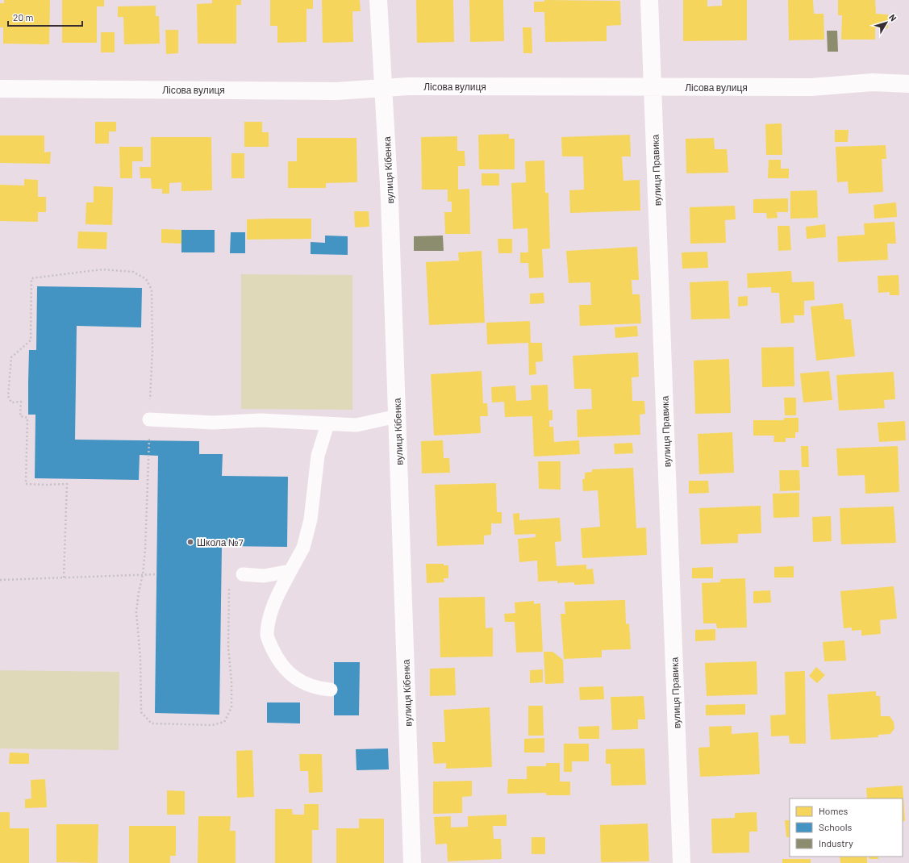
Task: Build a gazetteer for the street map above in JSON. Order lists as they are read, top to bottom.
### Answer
{
  "streets": {
    "street": ["Лісова вулиця", "вулиця Кібенка", "вулиця Правика"]
  },
  "crossings": [
    ["Лісова вулиця", "вулиця Кібенка"],
    ["Лісова вулиця", "вулиця Правика"]
  ],
  "places": ["Школа №7"],
  "legend": ["Homes", "Schools", "Industry"],
  "scale_bar": "20 m",
  "north": "top right"
}
